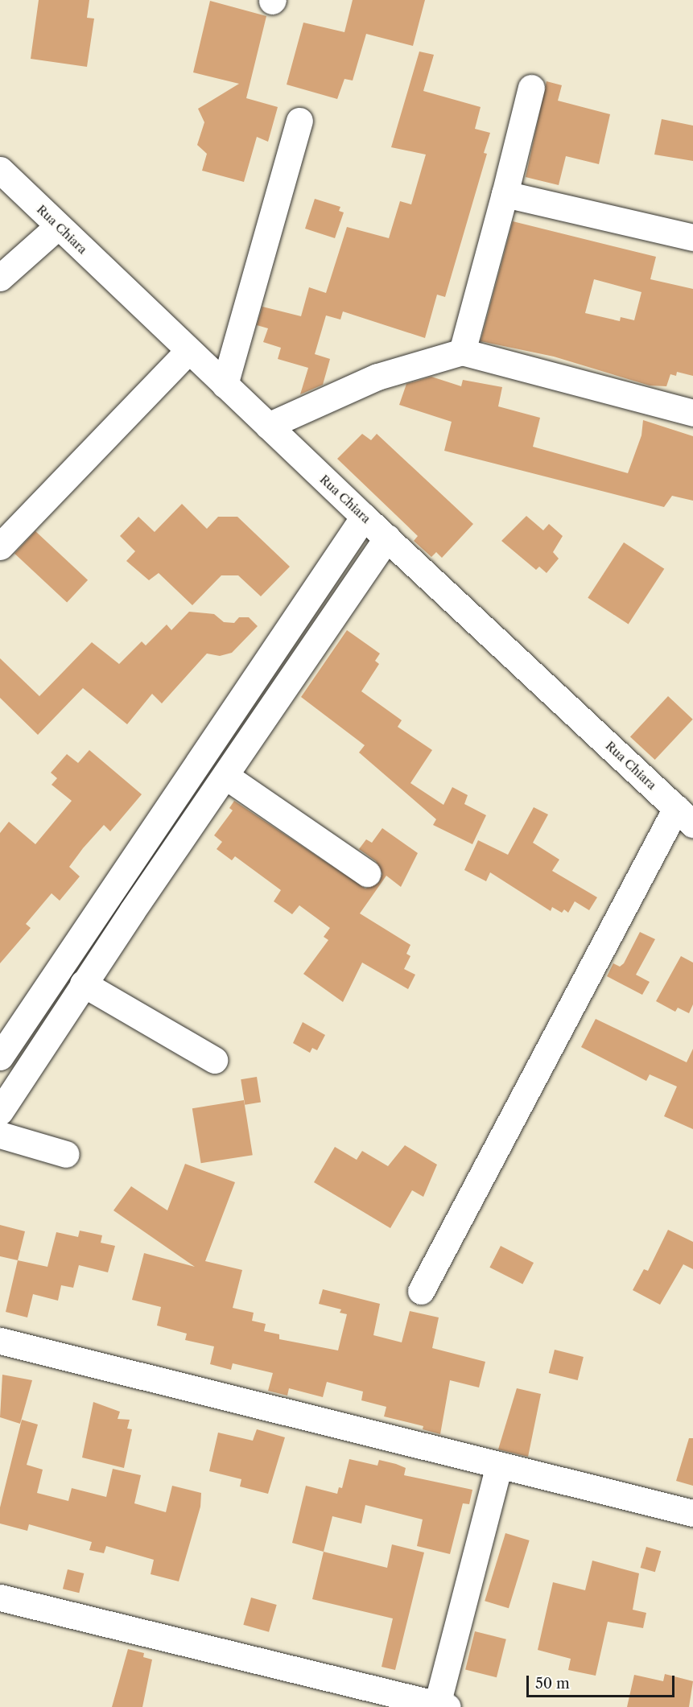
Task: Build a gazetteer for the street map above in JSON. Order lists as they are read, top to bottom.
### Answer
{
  "streets": {
    "street": ["Rua Chiara"]
  },
  "scale_bar": "50 m"
}
